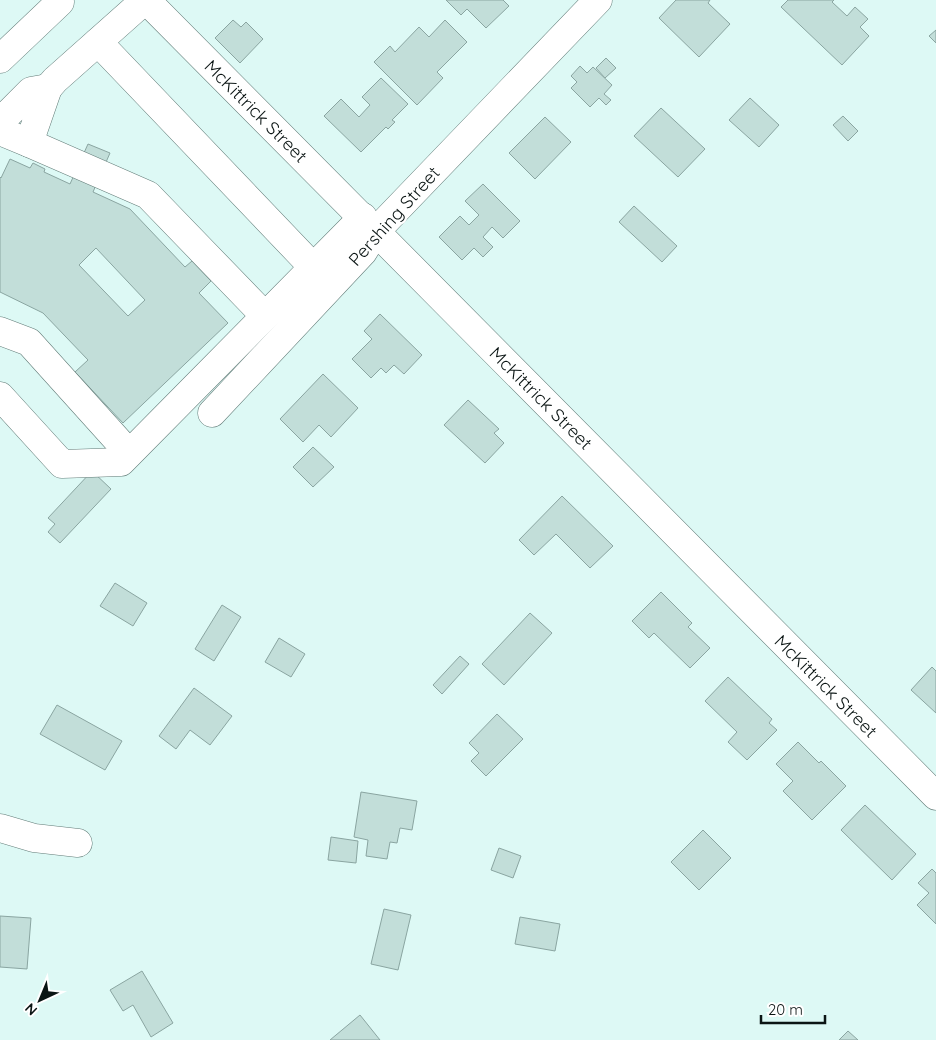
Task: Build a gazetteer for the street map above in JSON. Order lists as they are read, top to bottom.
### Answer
{
  "streets": {
    "street": ["McKittrick Street", "Pershing Street"]
  },
  "crossings": [
    ["McKittrick Street", "Pershing Street"]
  ],
  "scale_bar": "20 m",
  "north": "bottom left"
}
